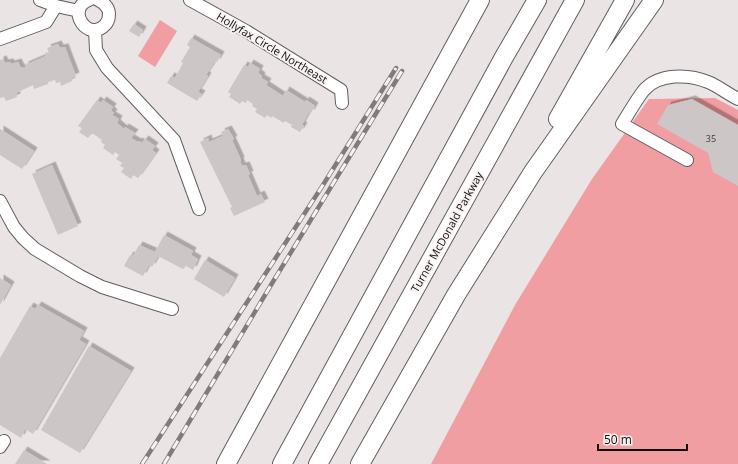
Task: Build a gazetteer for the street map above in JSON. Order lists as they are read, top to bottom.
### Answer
{
  "streets": {
    "highway": ["Turner McDonald Parkway"],
    "street": ["Hollyfax Circle Northeast"]
  },
  "house_numbers": ["35"],
  "scale_bar": "50 m"
}
